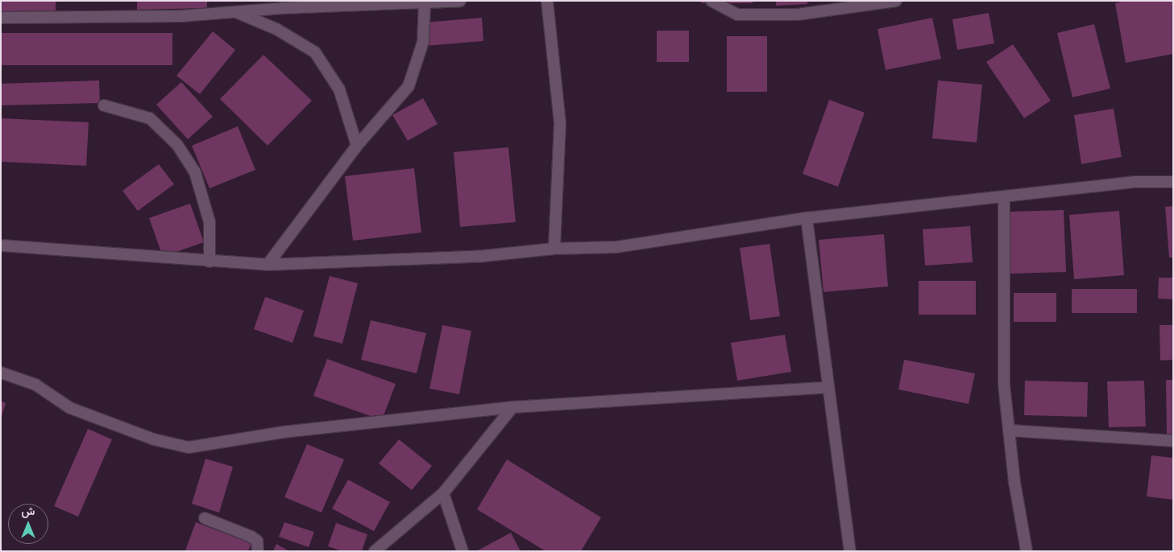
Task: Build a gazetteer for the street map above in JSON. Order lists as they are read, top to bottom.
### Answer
{
  "north": "top"
}
